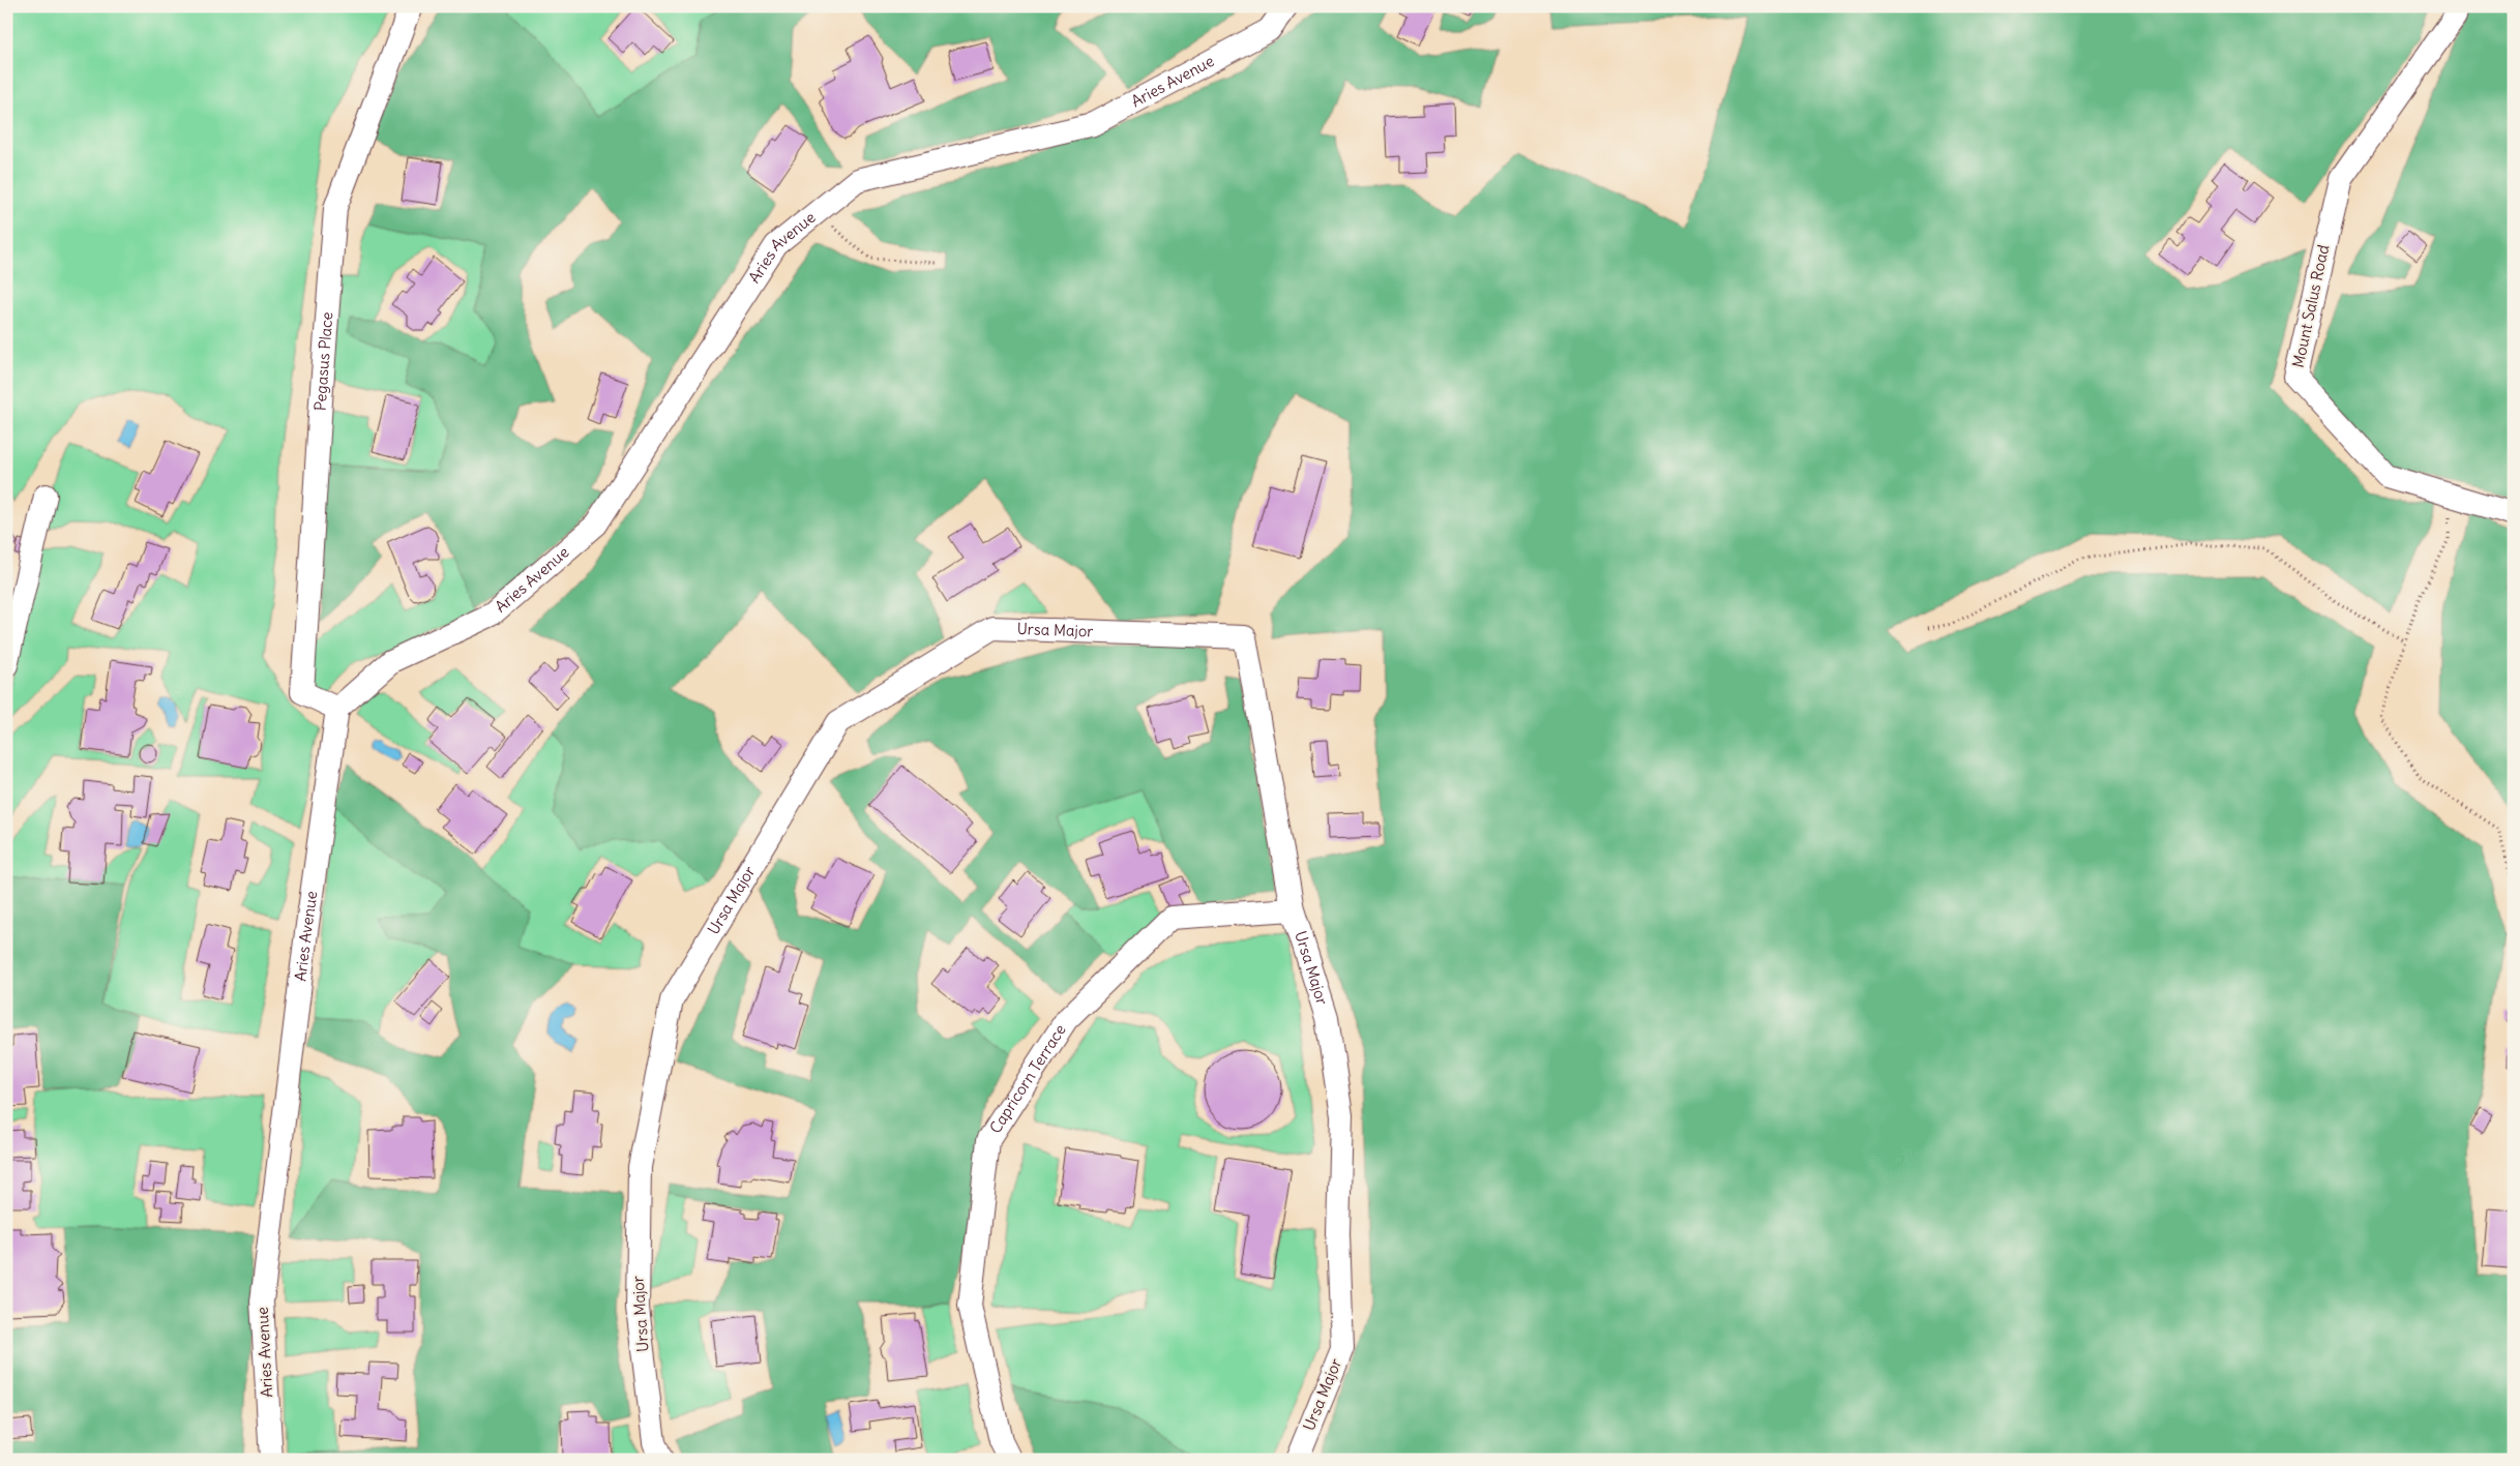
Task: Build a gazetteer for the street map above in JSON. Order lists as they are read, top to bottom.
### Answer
{
  "streets": {
    "street": [
      "Aries Avenue",
      "Mount Salus Road",
      "Pegasus Place",
      "Ursa Major",
      "Capricorn Terrace"
    ]
  },
  "crossings": [
    ["Aries Avenue", "Pegasus Place"],
    ["Ursa Major", "Capricorn Terrace"]
  ]
}
